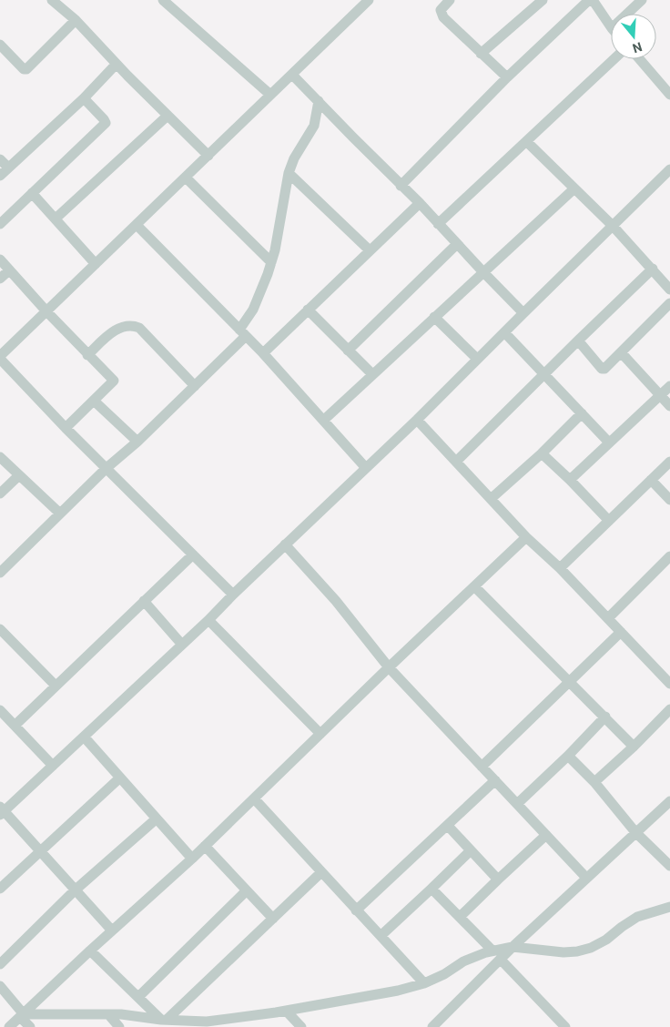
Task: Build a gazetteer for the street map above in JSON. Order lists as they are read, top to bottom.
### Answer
{
  "north": "bottom"
}
